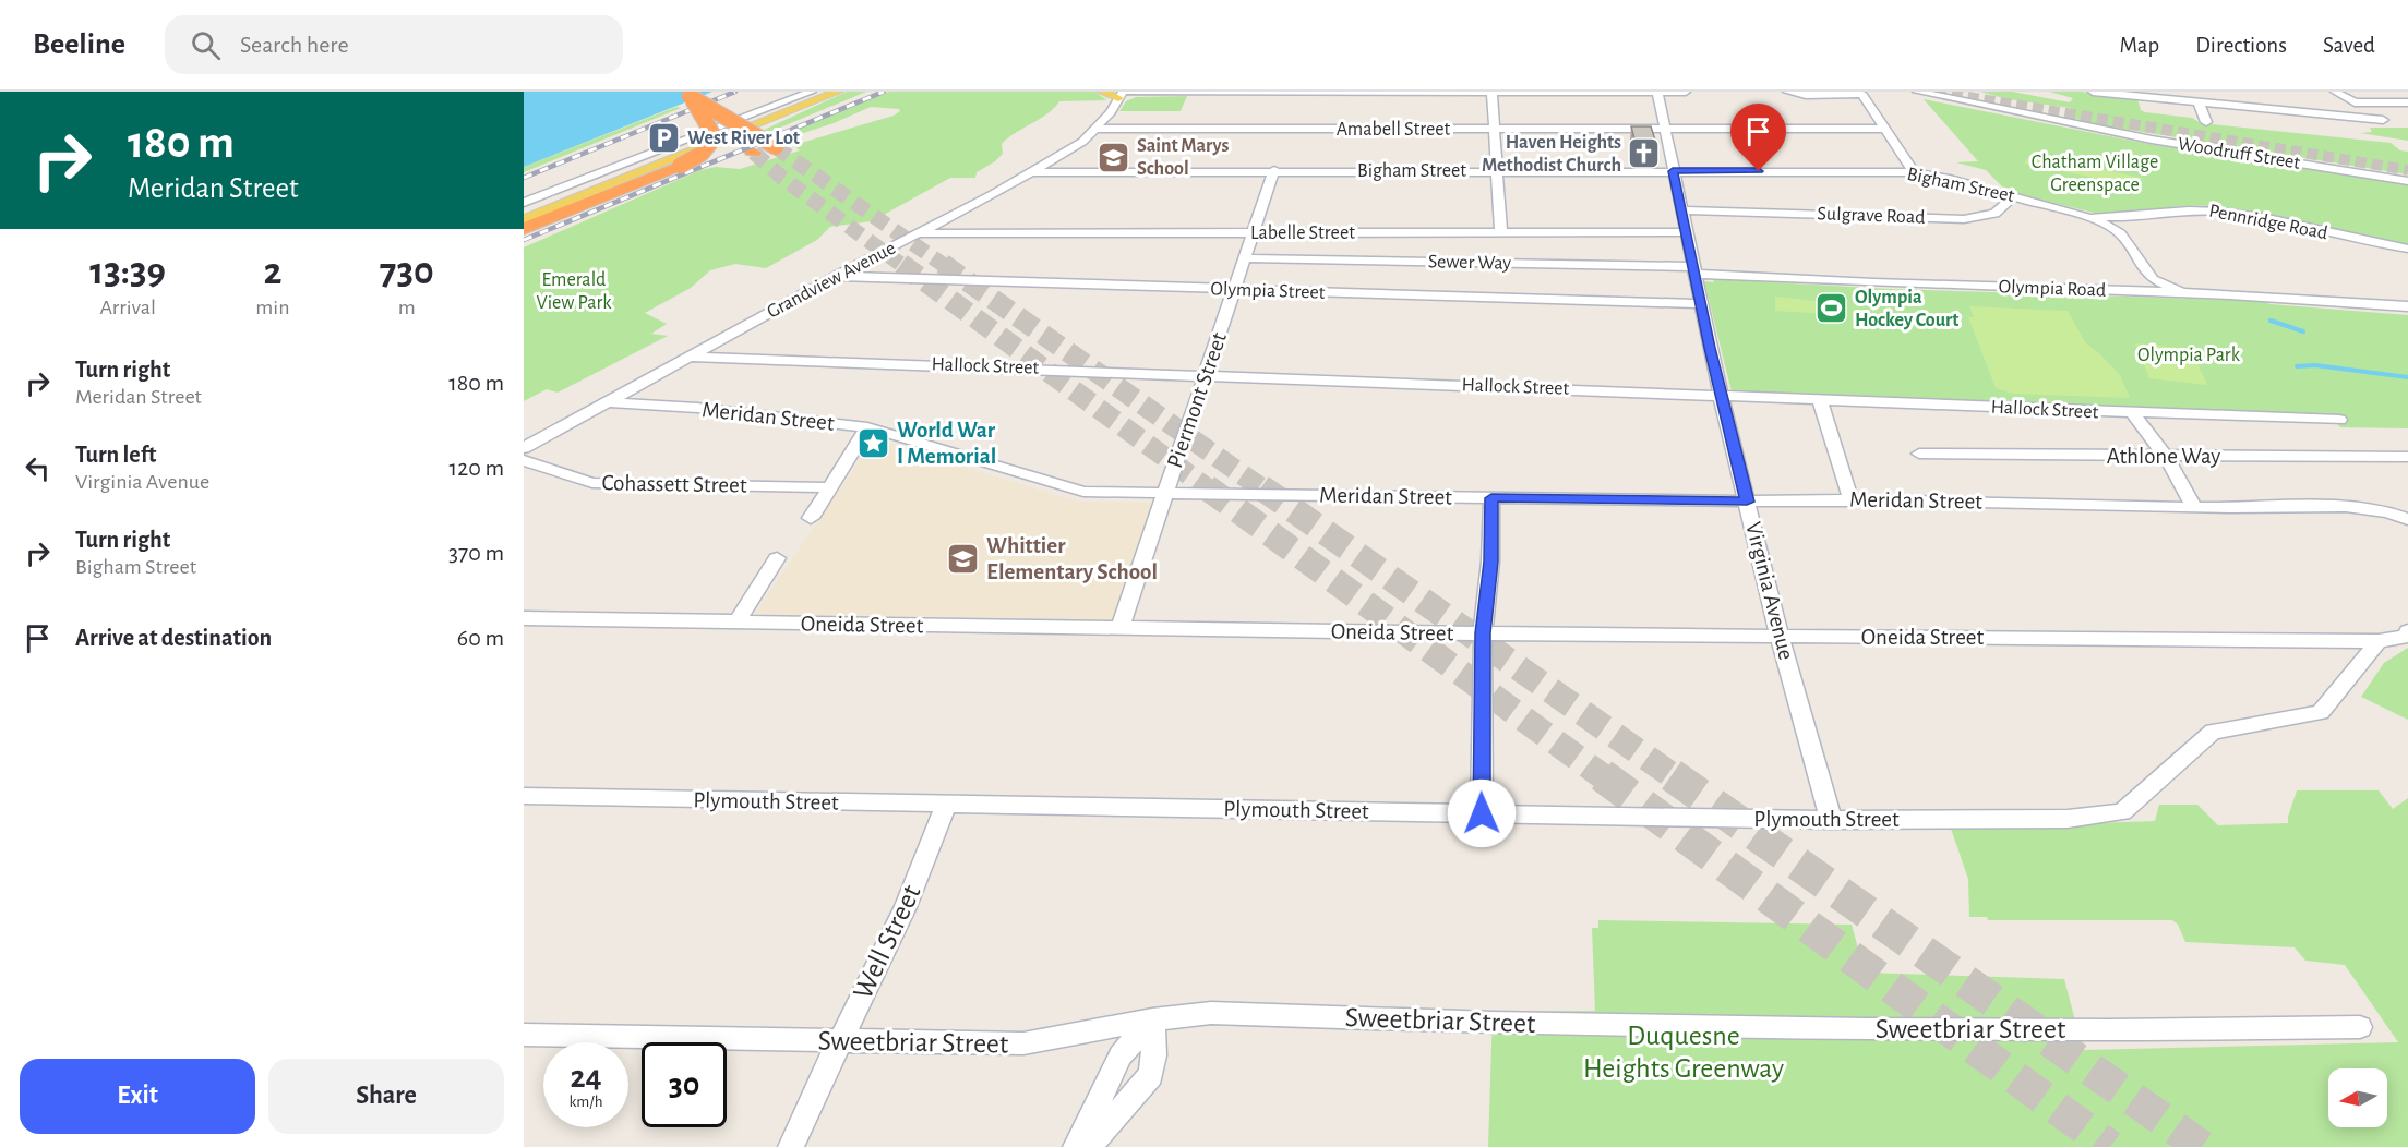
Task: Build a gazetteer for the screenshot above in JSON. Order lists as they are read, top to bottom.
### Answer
{
  "streets": {
    "street": [
      "Amabell Street",
      "Woodruff Street",
      "Bigham Street",
      "Sulgrave Road",
      "Pennridge Road",
      "Labelle Street",
      "Sewer Way",
      "Grandview Avenue",
      "Olympia Road",
      "Olympia Street",
      "Hallock Street",
      "Piermont Street",
      "Meridan Street",
      "Athlone Way",
      "Cohassett Street",
      "Virginia Avenue",
      "Oneida Street",
      "Plymouth Street",
      "Well Street",
      "Sweetbriar Street"
    ]
  },
  "crossings": [
    ["Amabell Street", "Grandview Avenue"],
    ["Amabell Street", "Virginia Avenue"],
    ["Bigham Street", "Sulgrave Road"],
    ["Bigham Street", "Pennridge Road"],
    ["Bigham Street", "Grandview Avenue"],
    ["Bigham Street", "Piermont Street"],
    ["Bigham Street", "Virginia Avenue"],
    ["Sulgrave Road", "Virginia Avenue"],
    ["Labelle Street", "Grandview Avenue"],
    ["Labelle Street", "Piermont Street"],
    ["Labelle Street", "Virginia Avenue"],
    ["Sewer Way", "Olympia Road"],
    ["Sewer Way", "Piermont Street"],
    ["Sewer Way", "Virginia Avenue"],
    ["Grandview Avenue", "Olympia Street"],
    ["Grandview Avenue", "Hallock Street"],
    ["Grandview Avenue", "Meridan Street"],
    ["Olympia Road", "Virginia Avenue"],
    ["Olympia Street", "Piermont Street"],
    ["Olympia Street", "Virginia Avenue"],
    ["Hallock Street", "Piermont Street"],
    ["Hallock Street", "Virginia Avenue"],
    ["Piermont Street", "Meridan Street"],
    ["Piermont Street", "Oneida Street"],
    ["Meridan Street", "Virginia Avenue"],
    ["Virginia Avenue", "Oneida Street"],
    ["Virginia Avenue", "Plymouth Street"],
    ["Oneida Street", "Plymouth Street"],
    ["Plymouth Street", "Well Street"],
    ["Well Street", "Sweetbriar Street"]
  ],
  "parks": [
    "Chatham Village Greenspace",
    "Emerald View Park",
    "Olympia Park",
    "Duquesne Heights Greenway"
  ],
  "places": {
    "parking": ["West River Lot"],
    "church": ["Haven Heights Methodist Church"],
    "school or university": ["Saint Marys School", "Whittier Elementary School"],
    "sports": ["Olympia Hockey Court"],
    "place": ["World War I Memorial"]
  },
  "north": "left",
  "page": {
    "header": "Beeline",
    "search": "Search here",
    "nav": ["Map", "Directions", "Saved"],
    "turn": ["180 m", "Meridan Street"],
    "eta": [
      "13:39",
      "Arrival",
      "2",
      "min",
      "730",
      "m"
    ],
    "list": [
      {
        "name": "Turn right",
        "note": "Meridan Street",
        "value": "180 m"
      },
      {
        "name": "Turn left",
        "note": "Virginia Avenue",
        "value": "120 m"
      },
      {
        "name": "Turn right",
        "note": "Bigham Street",
        "value": "370 m"
      },
      {
        "name": "Arrive at destination",
        "value": "60 m"
      }
    ],
    "speed": "24 km/h",
    "limit": "30",
    "buttons": ["Exit", "Share"]
  }
}
